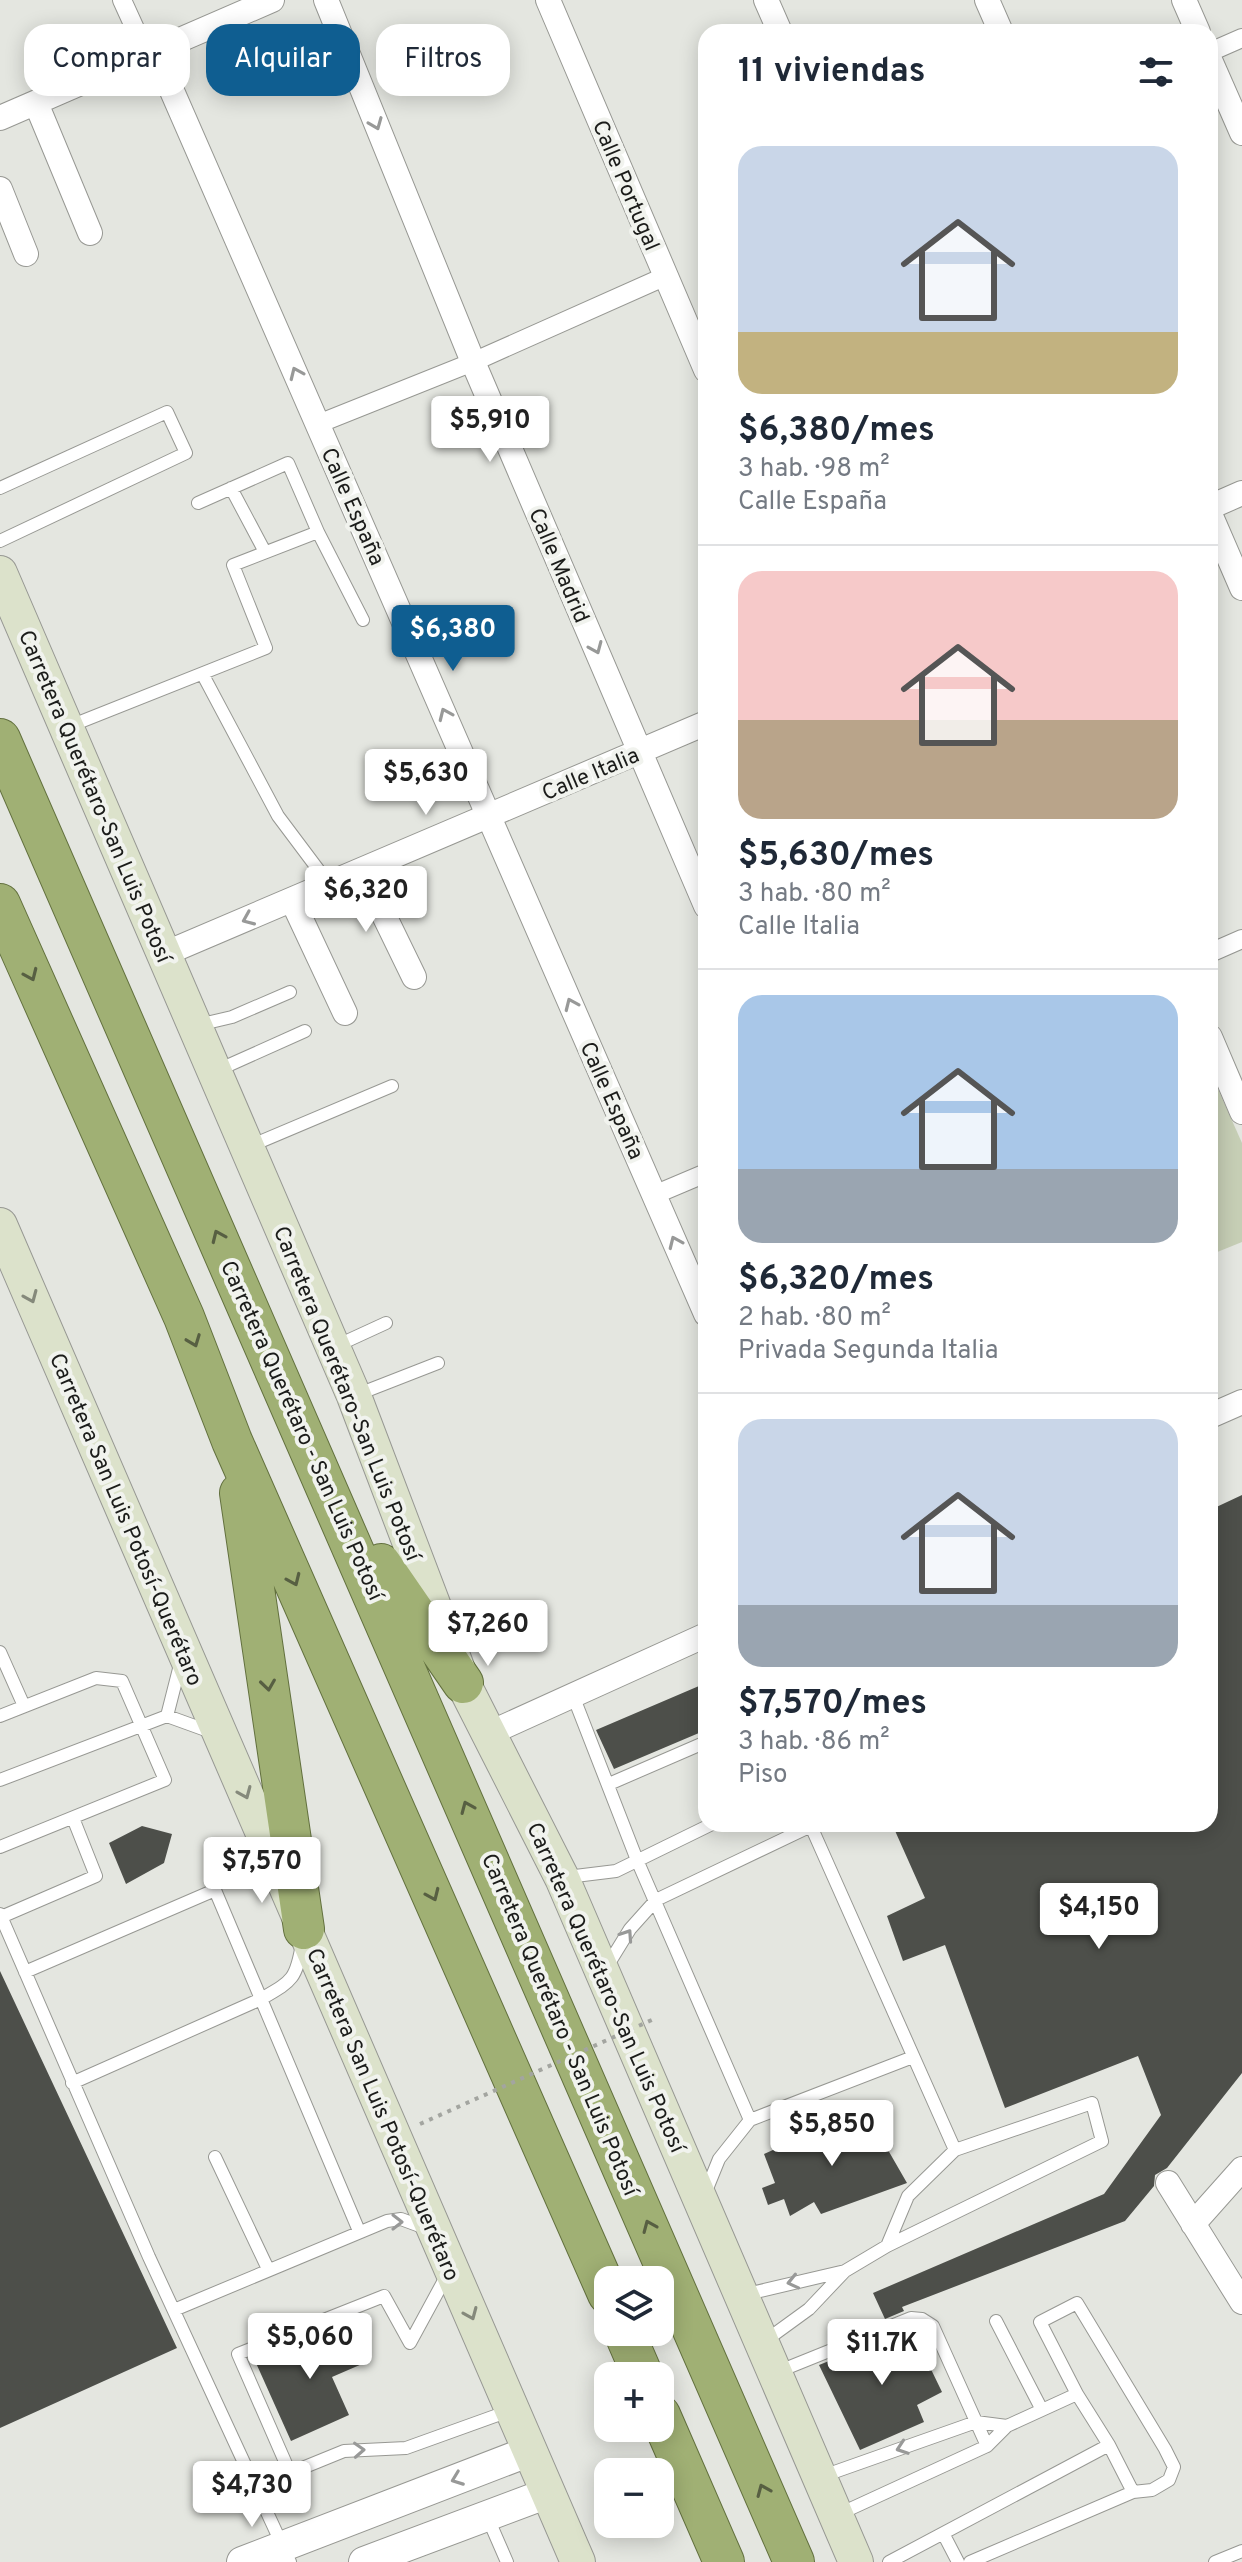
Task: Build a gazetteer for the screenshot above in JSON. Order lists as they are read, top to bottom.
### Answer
{
  "streets": {
    "highway": ["Carretera Querétaro - San Luis Potosí"],
    "main road": ["Carretera Querétaro-San Luis Potosí", "Carretera San Luis Potosí-Querétaro"],
    "street": [
      "Calle Portugal",
      "Calle España",
      "Calle Madrid",
      "Calle Italia"
    ]
  },
  "crossings": [
    ["Calle España", "Calle Italia"],
    ["Calle Madrid", "Calle Italia"],
    ["Calle Italia", "Carretera Querétaro-San Luis Potosí"]
  ],
  "one_way": ["Calle Madrid", "Carretera San Luis Potosí-Querétaro"],
  "page": {
    "chip": ["Comprar", "Alquilar", "Filtros"],
    "heading": "11 viviendas",
    "list": [
      {
        "name": "$6,380/mes",
        "note": "3 hab. · 98 m² · Calle España"
      },
      {
        "name": "$5,630/mes",
        "note": "3 hab. · 80 m² · Calle Italia"
      },
      {
        "name": "$6,320/mes",
        "note": "2 hab. · 80 m² · Privada Segunda Italia"
      },
      {
        "name": "$7,570/mes",
        "note": "3 hab. · 86 m² · Piso"
      }
    ],
    "price": [
      "$5,910",
      "$6,380",
      "$5,630",
      "$6,320",
      "$7,260",
      "$7,570",
      "$4,150",
      "$5,850",
      "$5,060",
      "$11.7K",
      "$4,730"
    ],
    "map_buttons": ["+", "−"]
  }
}
